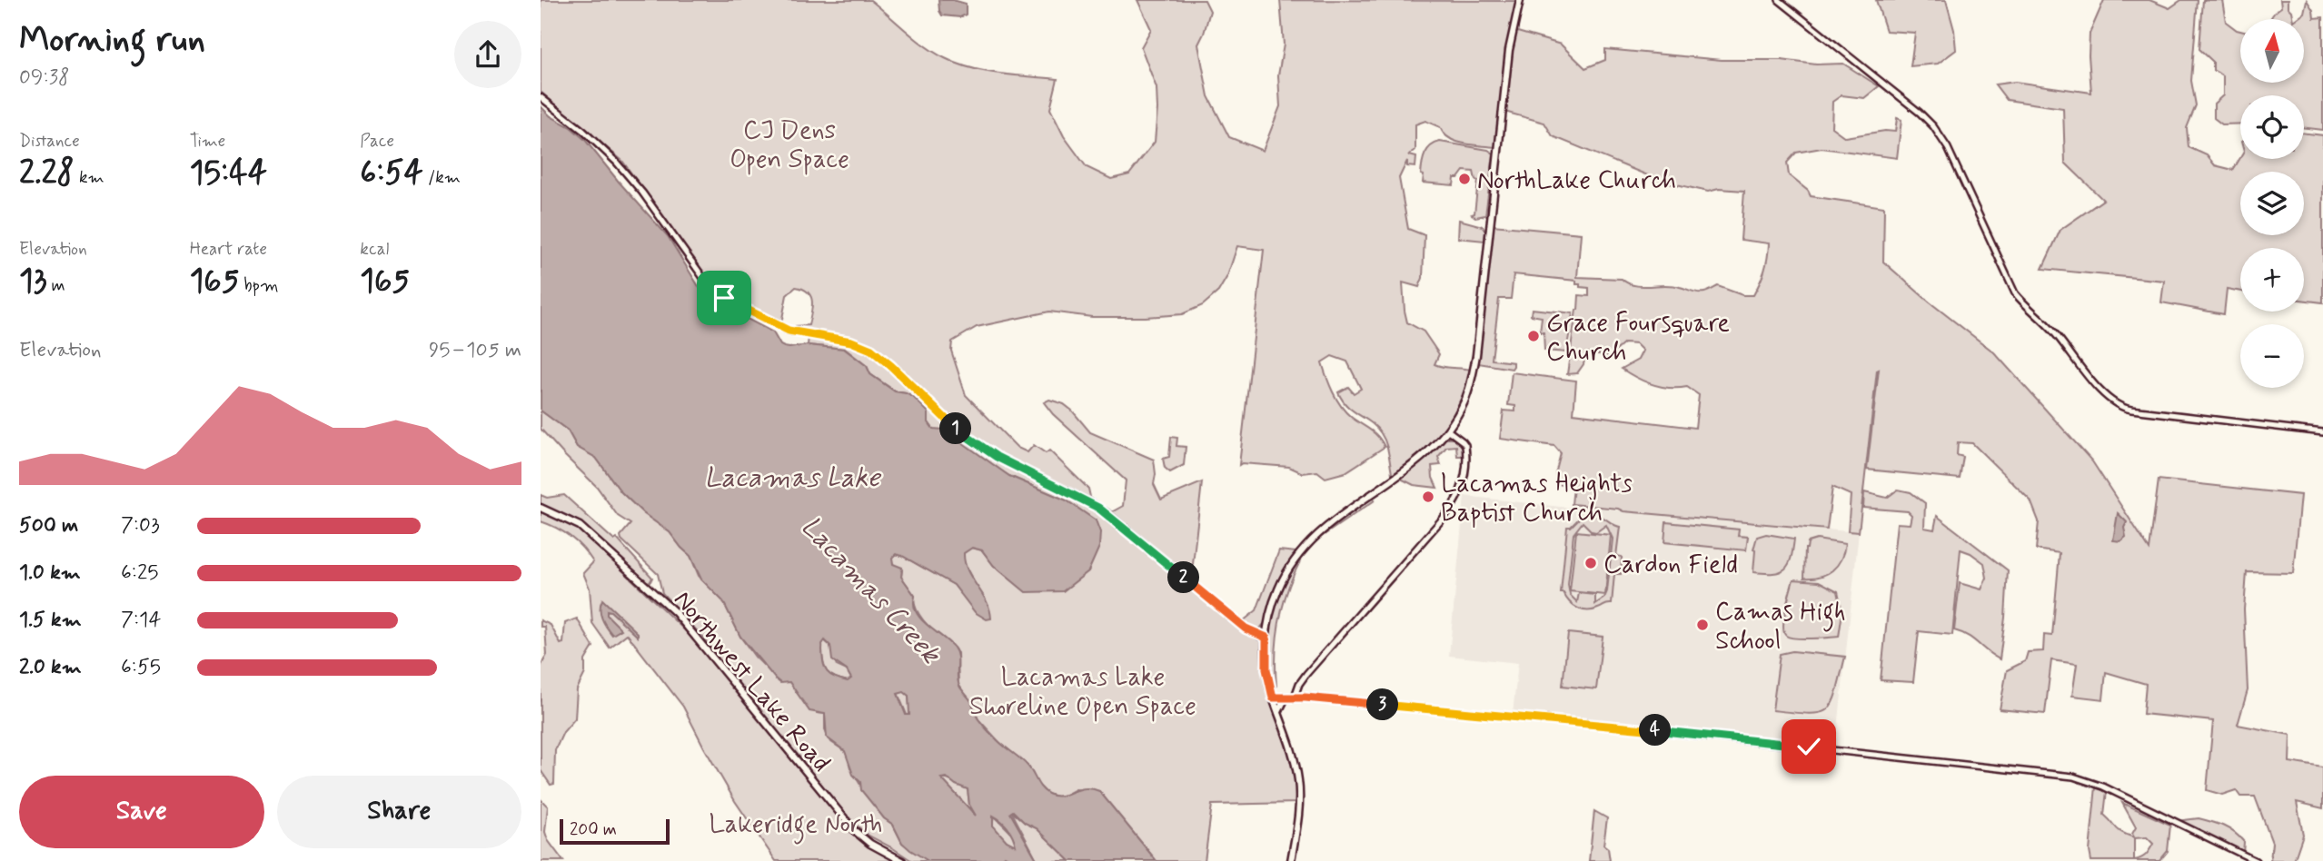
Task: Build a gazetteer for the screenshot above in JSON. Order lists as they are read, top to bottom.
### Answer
{
  "streets": {
    "main road": ["Northwest Lake Road"]
  },
  "water": ["Lacamas Lake", "Lacamas Creek"],
  "parks": ["CJ Dens Open Space", "Lacamas Lake Shoreline Open Space", "Lakeridge North"],
  "places": [
    "NorthLake Church",
    "Grace Foursquare Church",
    "Lacamas Heights Baptist Church",
    "Cardon Field",
    "Camas High School"
  ],
  "scale_bar": "200 m",
  "north": "top",
  "page": {
    "heading": ["Morning run", "09:38"],
    "map_buttons": ["+", "−"],
    "stats": [
      ["Distance", "2.28 km"],
      ["Time", "15:44"],
      ["Pace", "6:54 /km"],
      ["Elevation", "13 m"],
      ["Heart rate", "165 bpm"],
      ["kcal", "165"]
    ],
    "chart": ["Elevation", "95–105 m"],
    "pins": [
      "1",
      "2",
      "3",
      "4"
    ],
    "list": [
      {
        "name": "500 m",
        "note": "7:03"
      },
      {
        "name": "1.0 km",
        "note": "6:25"
      },
      {
        "name": "1.5 km",
        "note": "7:14"
      },
      {
        "name": "2.0 km",
        "note": "6:55"
      }
    ],
    "buttons": ["Save", "Share"],
    "scale": "200 m"
  }
}
